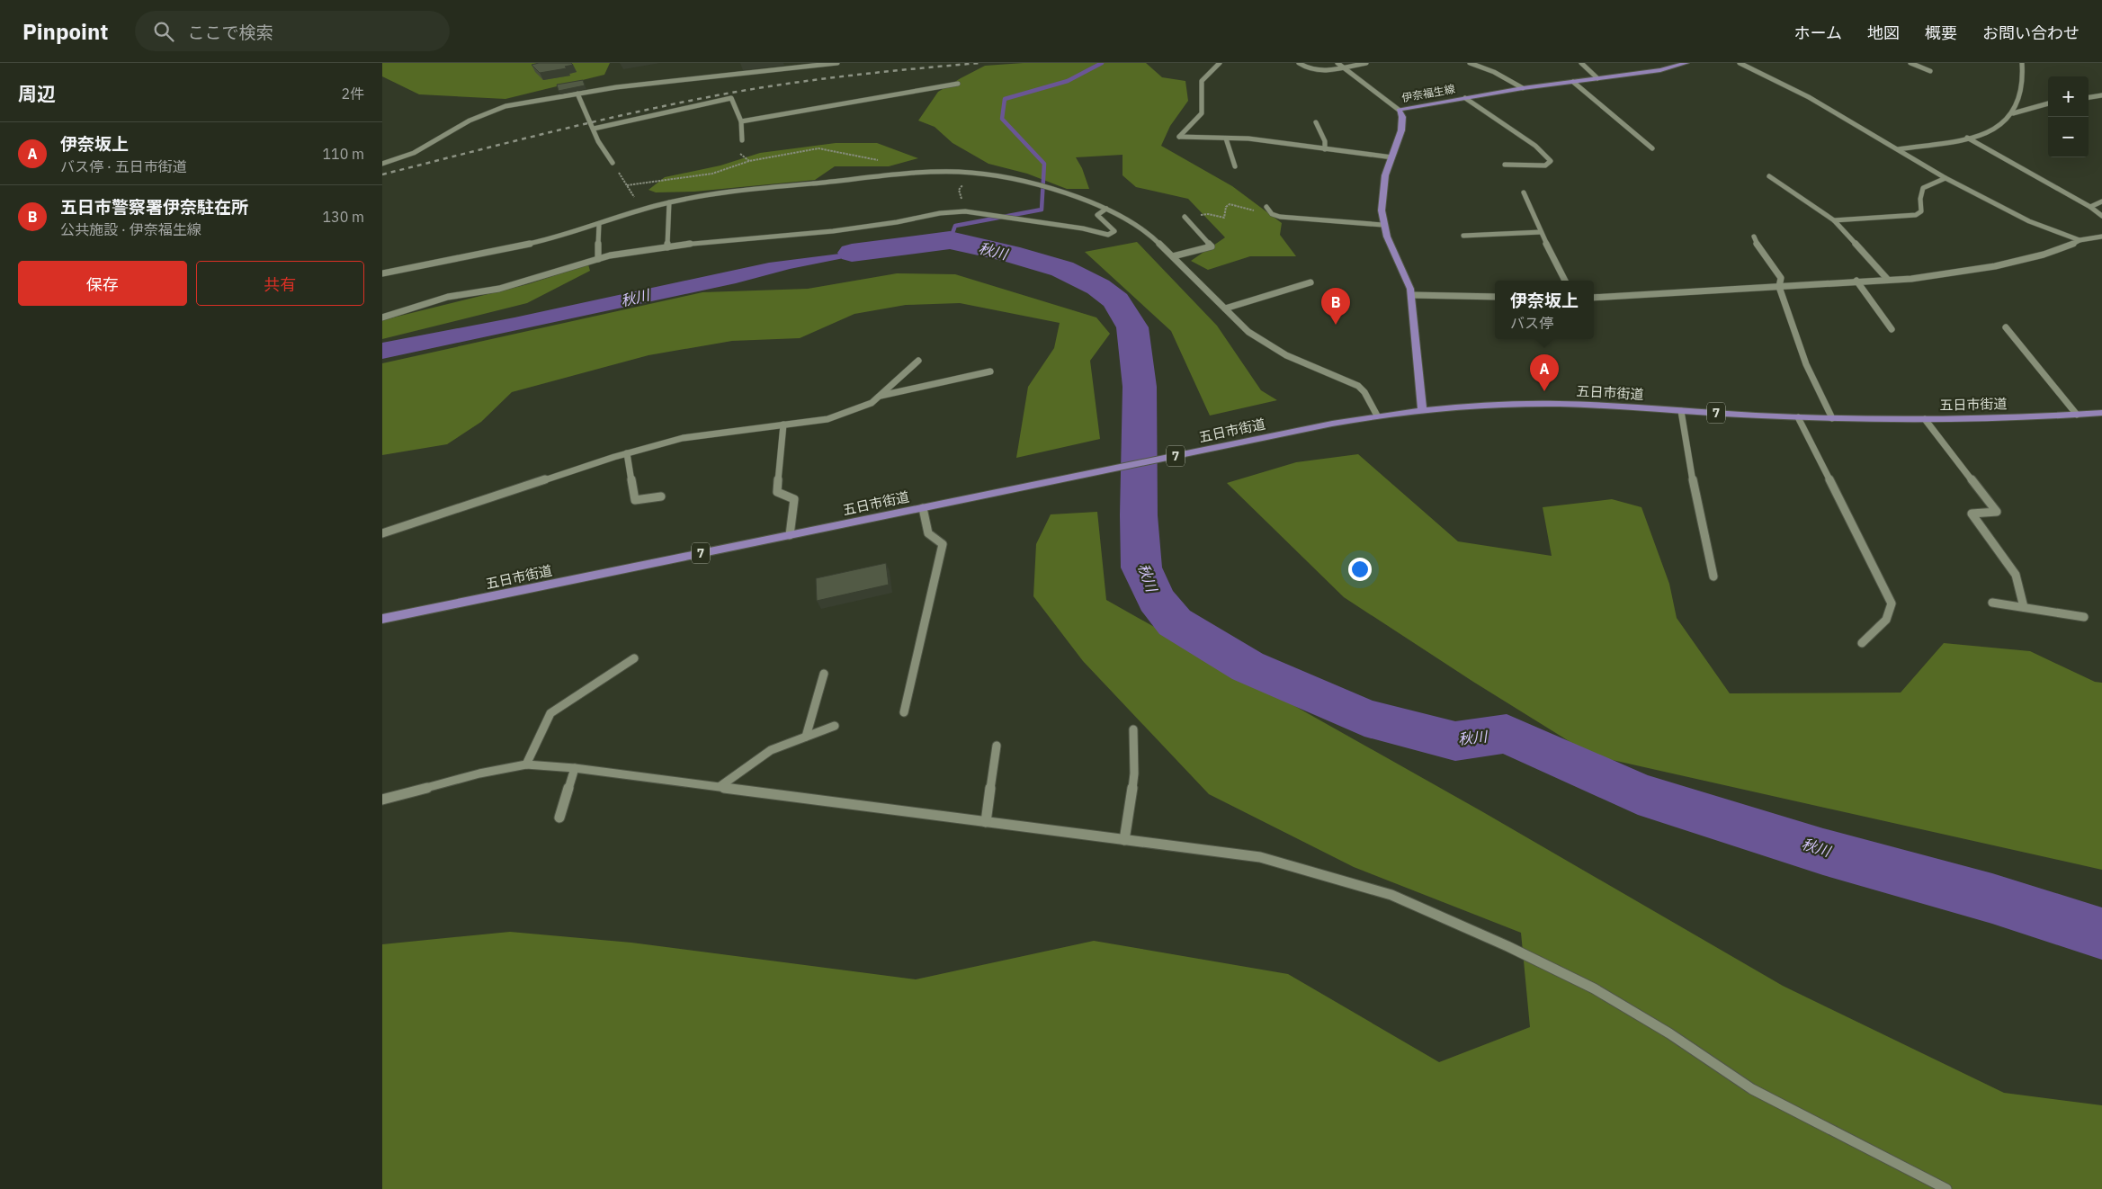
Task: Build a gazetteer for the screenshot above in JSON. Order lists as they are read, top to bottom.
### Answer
{
  "streets": {
    "main road": ["伊奈福生線", "五日市街道", "7"]
  },
  "crossings": [
    ["伊奈福生線", "五日市街道"]
  ],
  "water": ["秋川"],
  "page": {
    "header": "Pinpoint",
    "search": "ここで検索",
    "nav": [
      "ホーム",
      "地図",
      "概要",
      "お問い合わせ"
    ],
    "heading": ["周辺", "2件"],
    "map_buttons": ["+", "−"],
    "list": [
      {
        "mark": "A",
        "name": "伊奈坂上",
        "note": "バス停 · 五日市街道",
        "value": "110 m"
      },
      {
        "mark": "B",
        "name": "五日市警察署伊奈駐在所",
        "note": "公共施設 · 伊奈福生線",
        "value": "130 m"
      }
    ],
    "buttons": ["保存", "共有"],
    "popup": ["伊奈坂上", "バス停"],
    "pins": ["B", "A"]
  }
}
